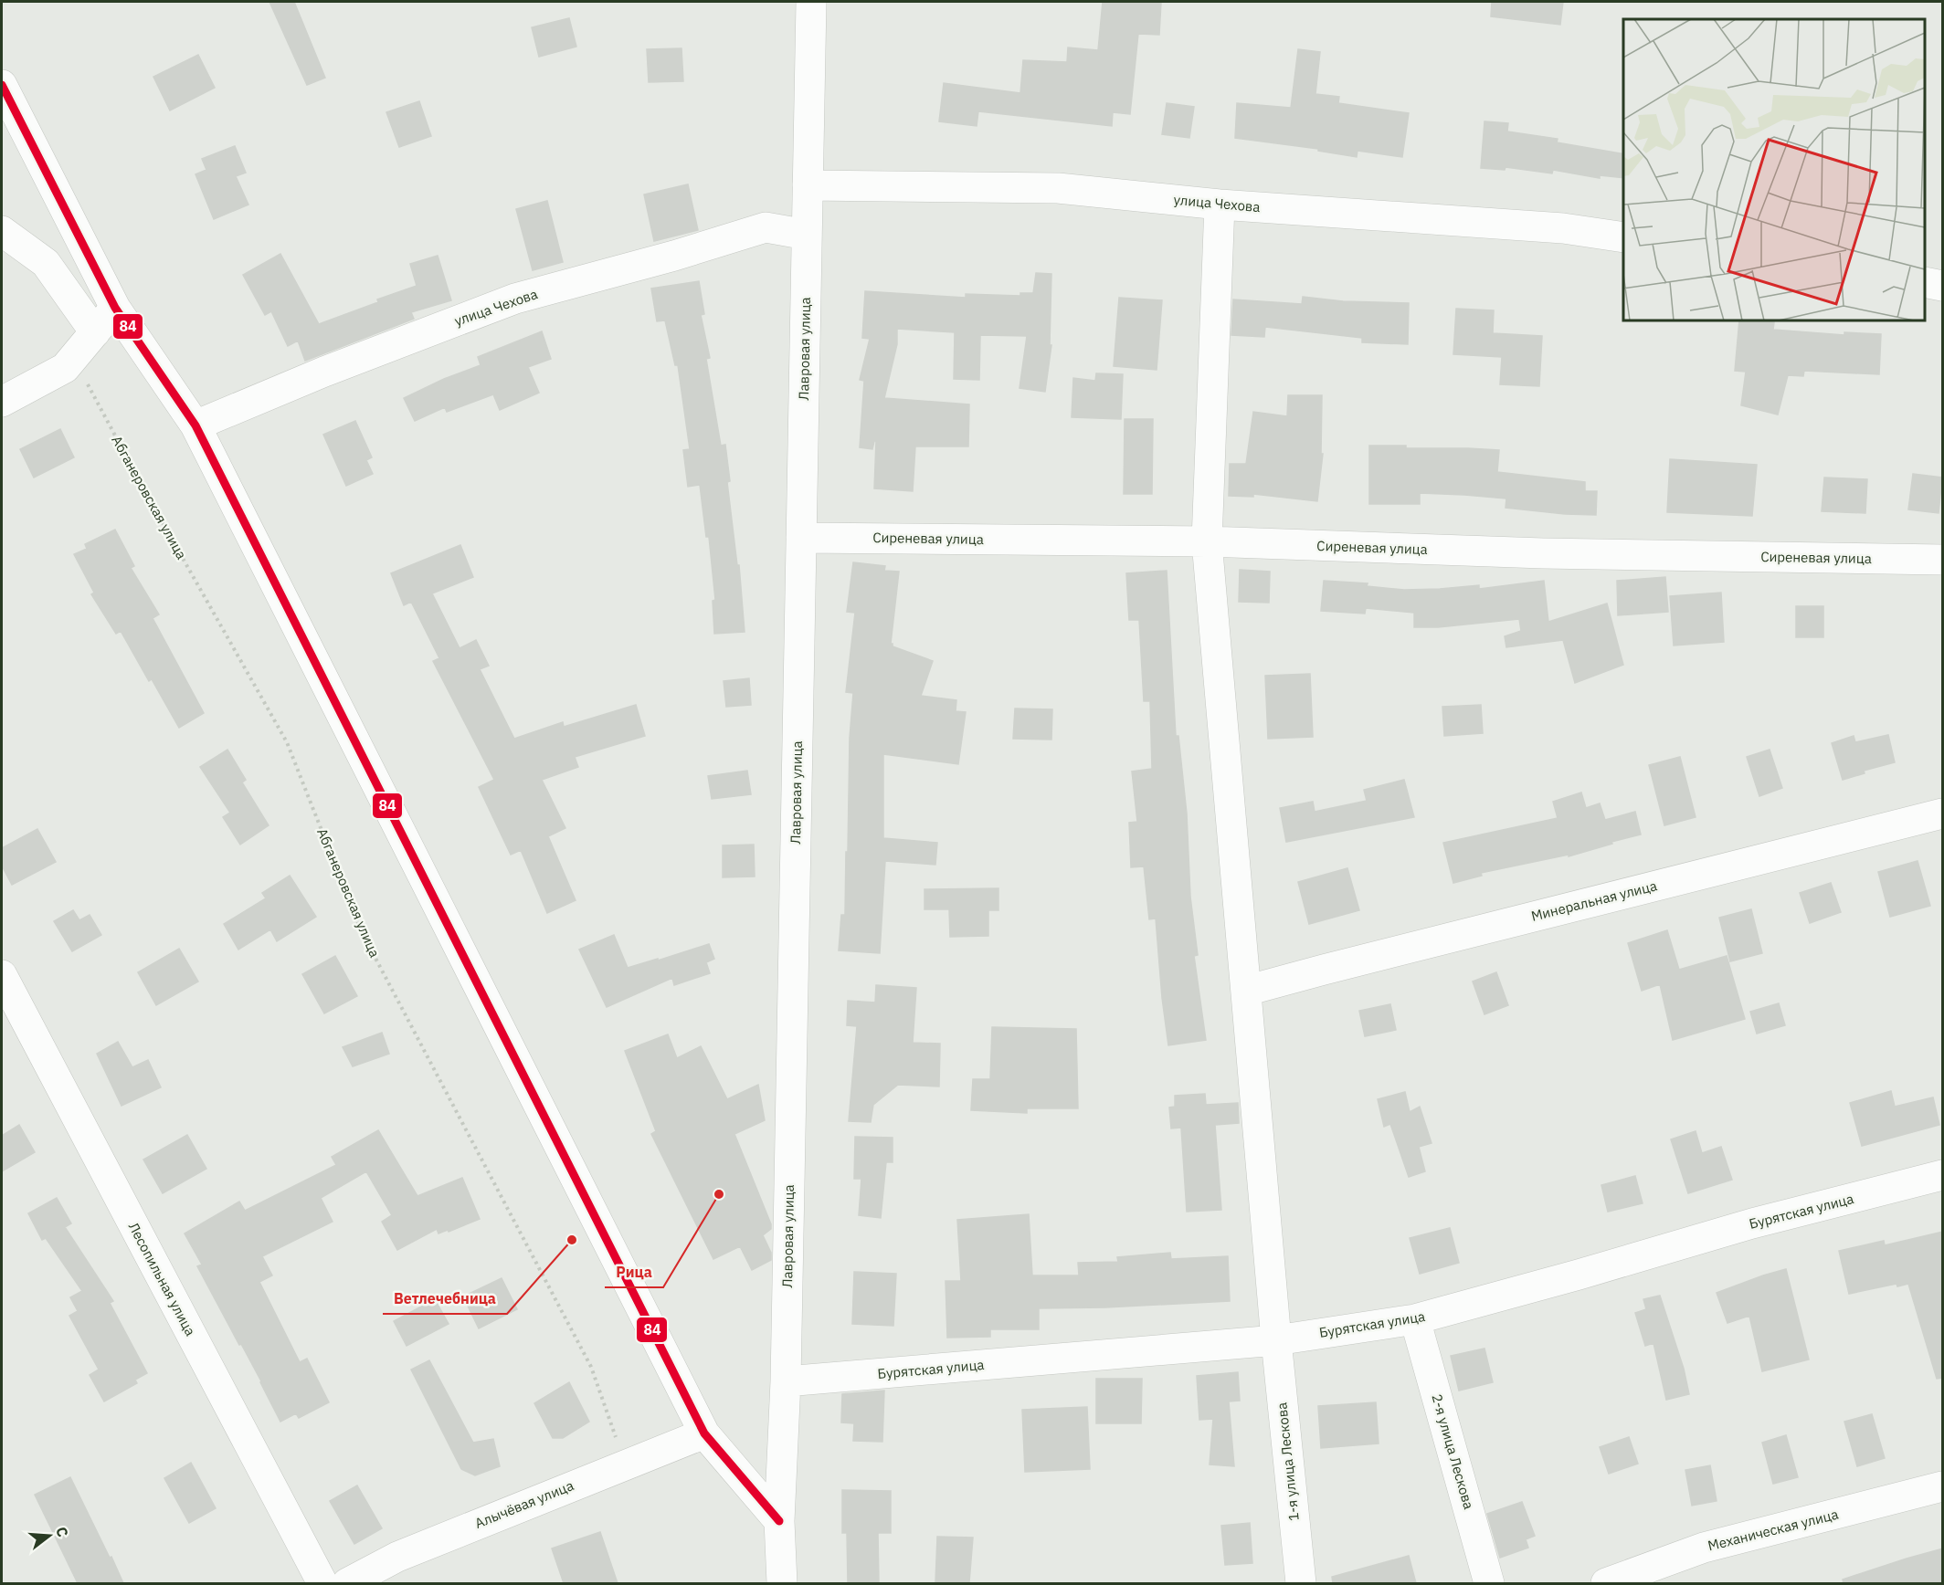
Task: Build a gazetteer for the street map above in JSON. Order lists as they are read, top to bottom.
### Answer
{
  "streets": {
    "street": [
      "улица Чехова",
      "Лавровая улица",
      "Сиреневая улица",
      "Минеральная улица",
      "Бурятская улица",
      "Лесопильная улица",
      "2-я улица Лескова",
      "1-я улица Лескова",
      "Алычёвая улица",
      "Механическая улица"
    ],
    "path": ["Абганеровская улица"]
  },
  "crossings": [
    ["улица Чехова", "Лавровая улица"],
    ["улица Чехова", "1-я улица Лескова"],
    ["Лавровая улица", "Сиреневая улица"],
    ["Лавровая улица", "Бурятская улица"],
    ["Абганеровская улица", "Алычёвая улица"],
    ["Сиреневая улица", "1-я улица Лескова"],
    ["Минеральная улица", "1-я улица Лескова"],
    ["Бурятская улица", "2-я улица Лескова"],
    ["Бурятская улица", "1-я улица Лескова"]
  ],
  "places": ["Рица", "Ветлечебница"],
  "lines": ["transit line 84"],
  "north": "right"
}
